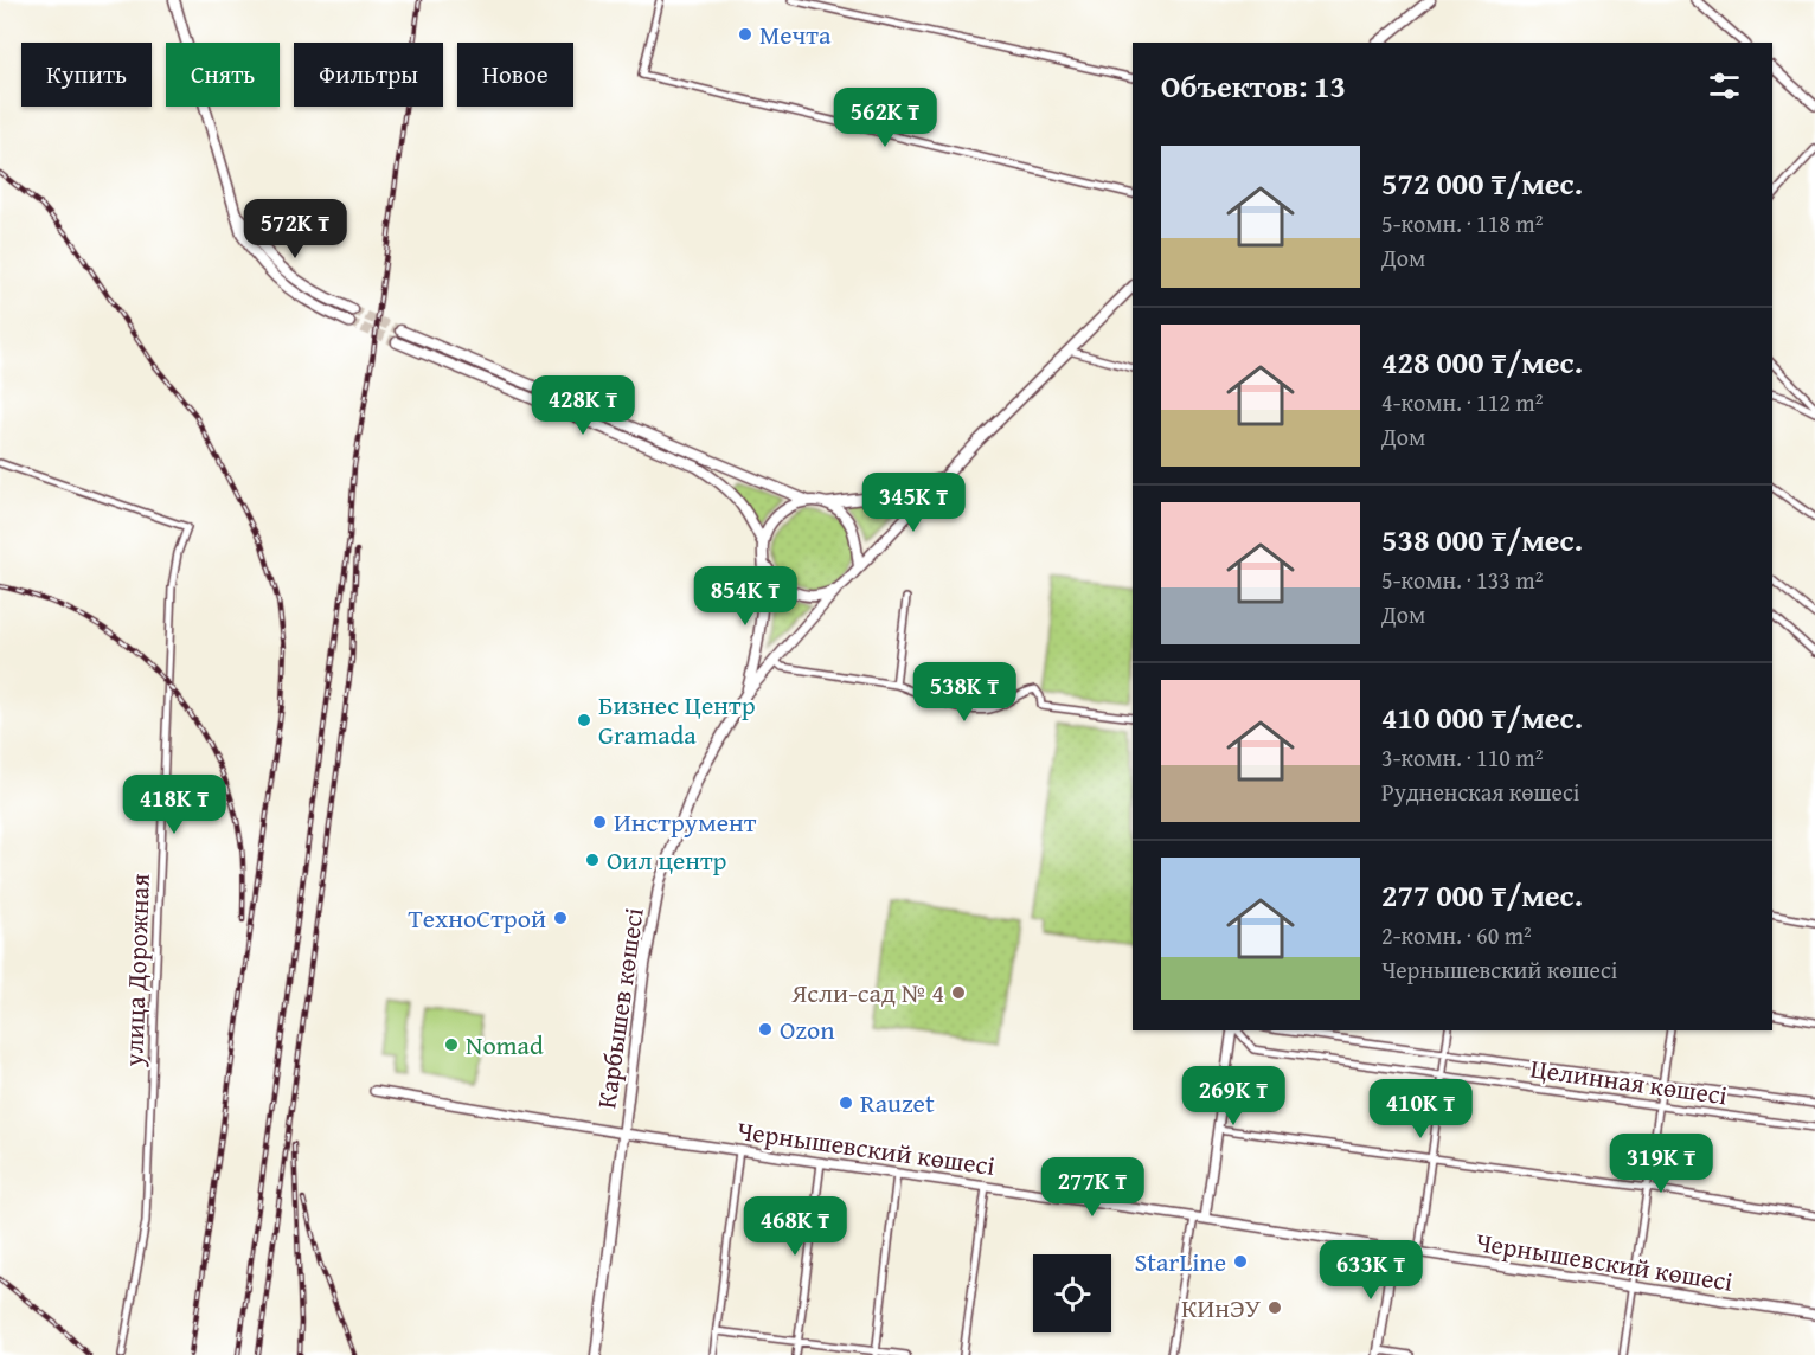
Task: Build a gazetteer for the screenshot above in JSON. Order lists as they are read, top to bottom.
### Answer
{
  "streets": {
    "main road": ["Карбышев көшесі"],
    "street": ["улица Дорожная", "Целинная көшесі", "Чернышевский көшесі"]
  },
  "crossings": [
    ["Карбышев көшесі", "Чернышевский көшесі"]
  ],
  "places": [
    "Мечта",
    "Бизнес Центр Gramada",
    "Инструмент",
    "Оил центр",
    "ТехноСтрой",
    "Ясли-сад № 4",
    "Ozon",
    "Nomad",
    "Rauzet",
    "StarLine",
    "КИнЭУ"
  ],
  "page": {
    "chip": [
      "Купить",
      "Снять",
      "Фильтры",
      "Новое"
    ],
    "heading": "Объектов: 13",
    "price": [
      "562K ₸",
      "572K ₸",
      "428K ₸",
      "345K ₸",
      "854K ₸",
      "538K ₸",
      "418K ₸",
      "269K ₸",
      "410K ₸",
      "319K ₸",
      "277K ₸",
      "468K ₸",
      "633K ₸"
    ],
    "list": [
      {
        "name": "572 000 ₸/мес.",
        "note": "5-комн. · 118 m² · Дом"
      },
      {
        "name": "428 000 ₸/мес.",
        "note": "4-комн. · 112 m² · Дом"
      },
      {
        "name": "538 000 ₸/мес.",
        "note": "5-комн. · 133 m² · Дом"
      },
      {
        "name": "410 000 ₸/мес.",
        "note": "3-комн. · 110 m² · Рудненская көшесі"
      },
      {
        "name": "277 000 ₸/мес.",
        "note": "2-комн. · 60 m² · Чернышевский көшесі"
      }
    ]
  }
}
